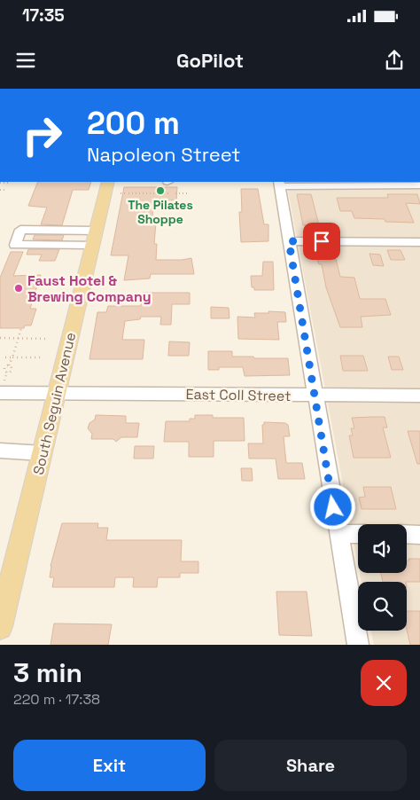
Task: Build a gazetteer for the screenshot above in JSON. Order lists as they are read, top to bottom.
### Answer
{
  "streets": {
    "main road": ["South Seguin Avenue"],
    "street": ["East Coll Street"]
  },
  "crossings": [
    ["East Coll Street", "South Seguin Avenue"]
  ],
  "places": ["The Pilates Shoppe", "Faust Hotel & Brewing Company"],
  "page": {
    "status": "17:35",
    "header": "GoPilot",
    "turn": ["200 m", "Napoleon Street"],
    "heading": ["3 min", "220 m · 17:38"],
    "buttons": ["Exit", "Share"]
  }
}
